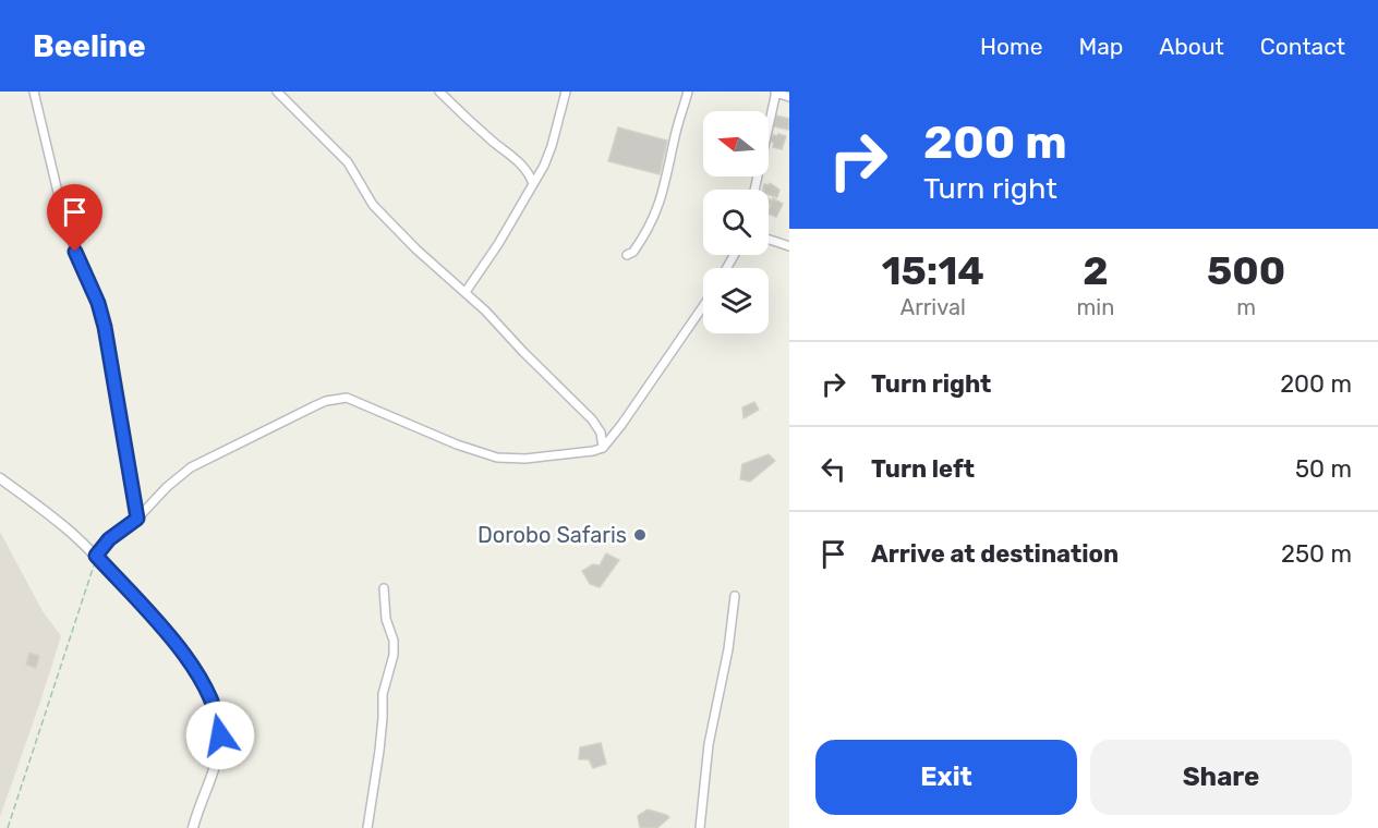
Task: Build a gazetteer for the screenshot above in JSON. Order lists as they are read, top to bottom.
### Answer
{
  "places": ["Dorobo Safaris"],
  "north": "left",
  "page": {
    "header": "Beeline",
    "nav": [
      "Home",
      "Map",
      "About",
      "Contact"
    ],
    "turn": ["200 m", "Turn right"],
    "eta": [
      "15:14",
      "Arrival",
      "2",
      "min",
      "500",
      "m"
    ],
    "list": [
      {
        "name": "Turn right",
        "value": "200 m"
      },
      {
        "name": "Turn left",
        "value": "50 m"
      },
      {
        "name": "Arrive at destination",
        "value": "250 m"
      }
    ],
    "buttons": ["Exit", "Share"]
  }
}
